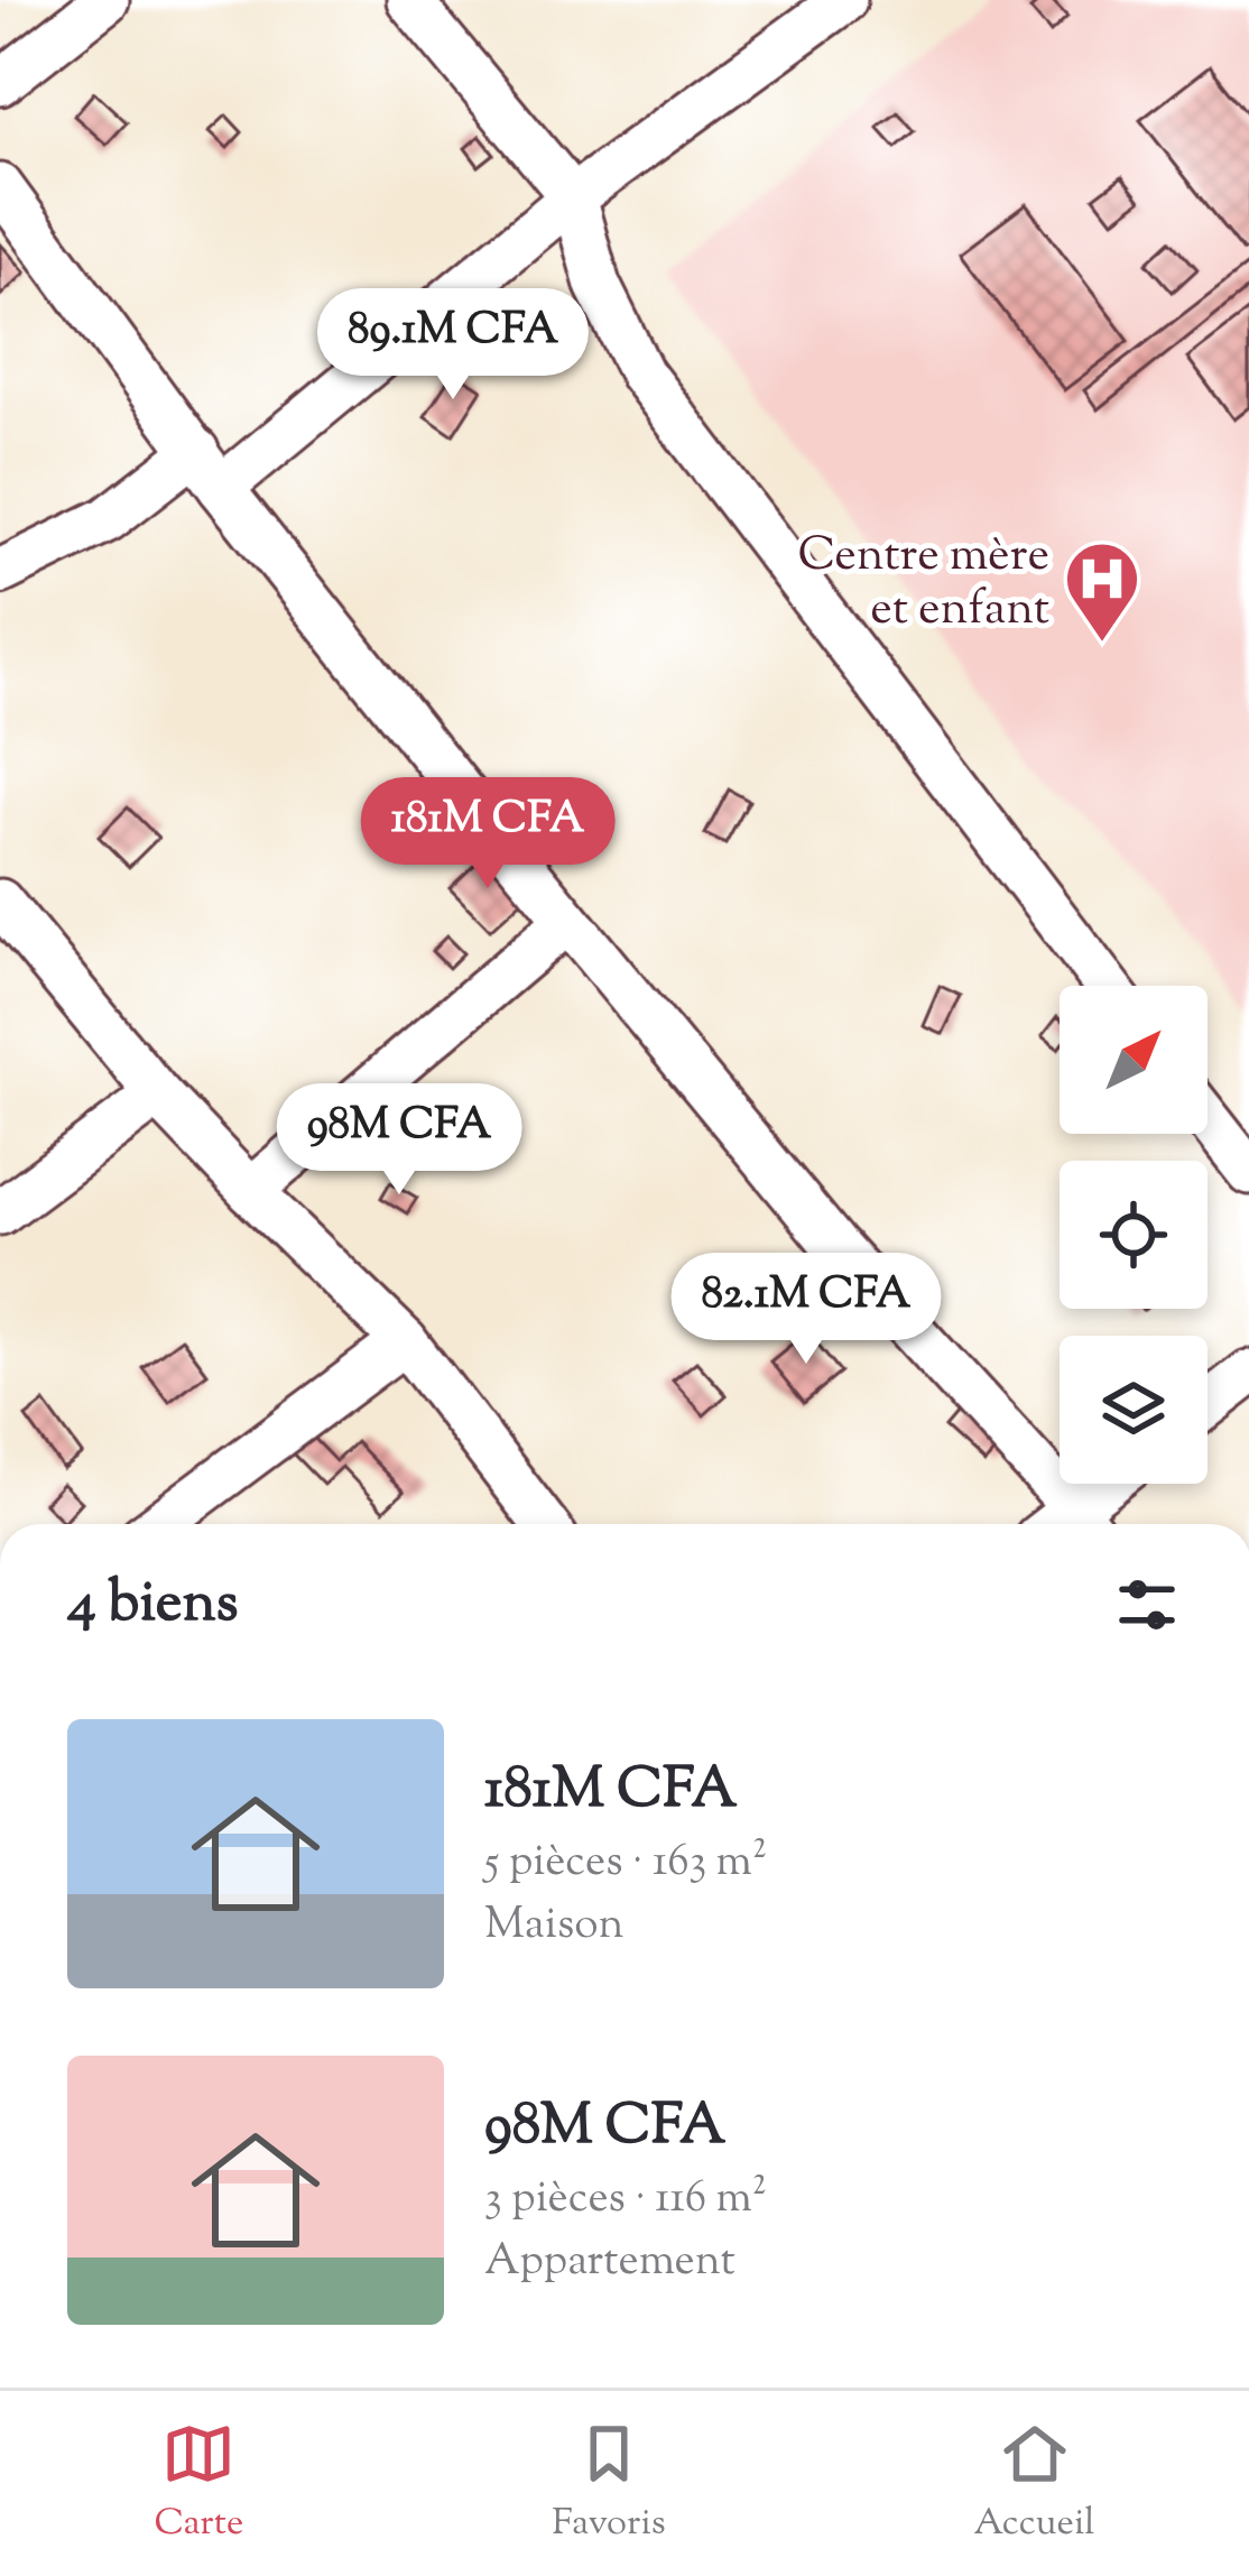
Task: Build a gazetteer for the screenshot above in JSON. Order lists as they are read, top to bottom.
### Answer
{
  "places": {
    "hospital": ["Centre mère et enfant"]
  },
  "north": "top right",
  "page": {
    "price": [
      "89.1M CFA",
      "181M CFA",
      "98M CFA",
      "82.1M CFA"
    ],
    "heading": "4 biens",
    "list": [
      {
        "name": "181M CFA",
        "note": "5 pièces · 163 m² · Maison"
      },
      {
        "name": "98M CFA",
        "note": "3 pièces · 116 m² · Appartement"
      }
    ],
    "tabs": ["Carte", "Favoris", "Accueil"]
  }
}
